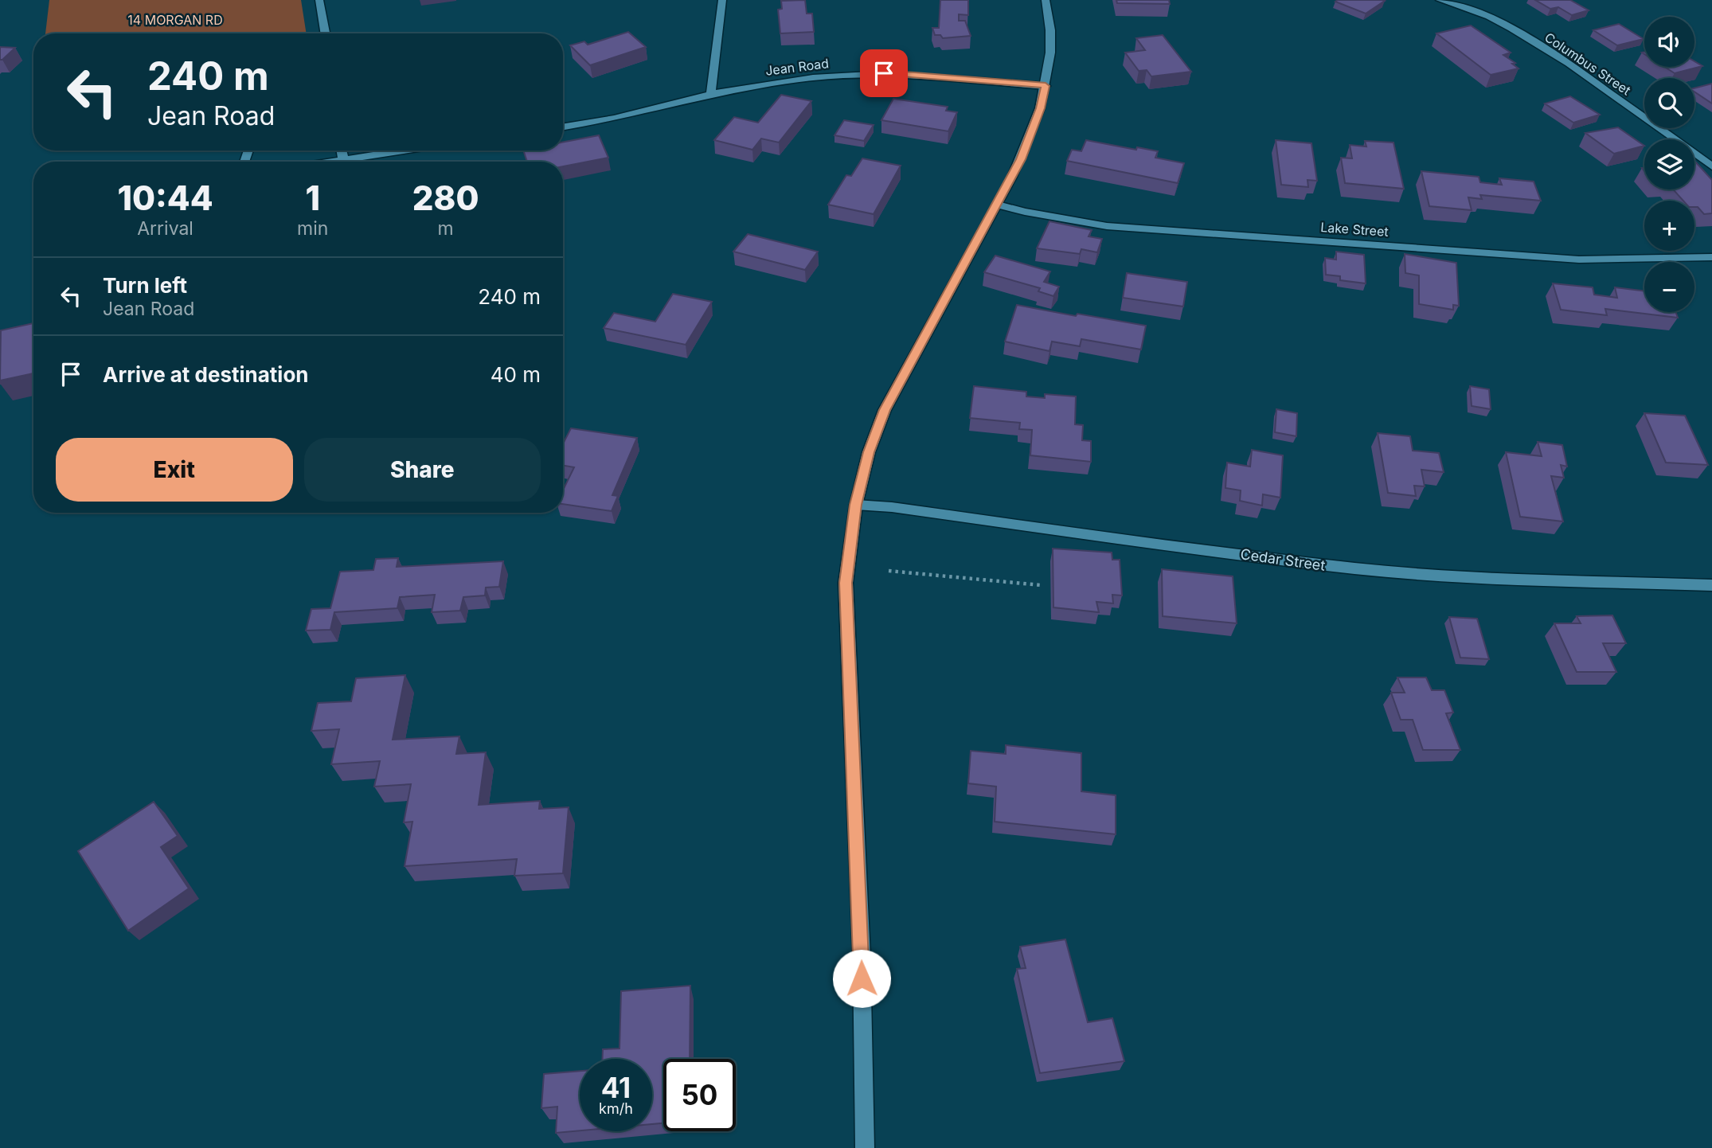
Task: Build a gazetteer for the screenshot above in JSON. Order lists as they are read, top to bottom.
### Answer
{
  "streets": {
    "street": [
      "Columbus Street",
      "Jean Road",
      "Lake Street",
      "Cedar Street"
    ]
  },
  "parks": ["14 MORGAN RD"],
  "page": {
    "map_buttons": ["+", "−"],
    "turn": ["240 m", "Jean Road"],
    "eta": [
      "10:44",
      "Arrival",
      "1",
      "min",
      "280",
      "m"
    ],
    "list": [
      {
        "name": "Turn left",
        "note": "Jean Road",
        "value": "240 m"
      },
      {
        "name": "Arrive at destination",
        "value": "40 m"
      }
    ],
    "buttons": ["Exit", "Share"],
    "speed": "41 km/h",
    "limit": "50"
  }
}
